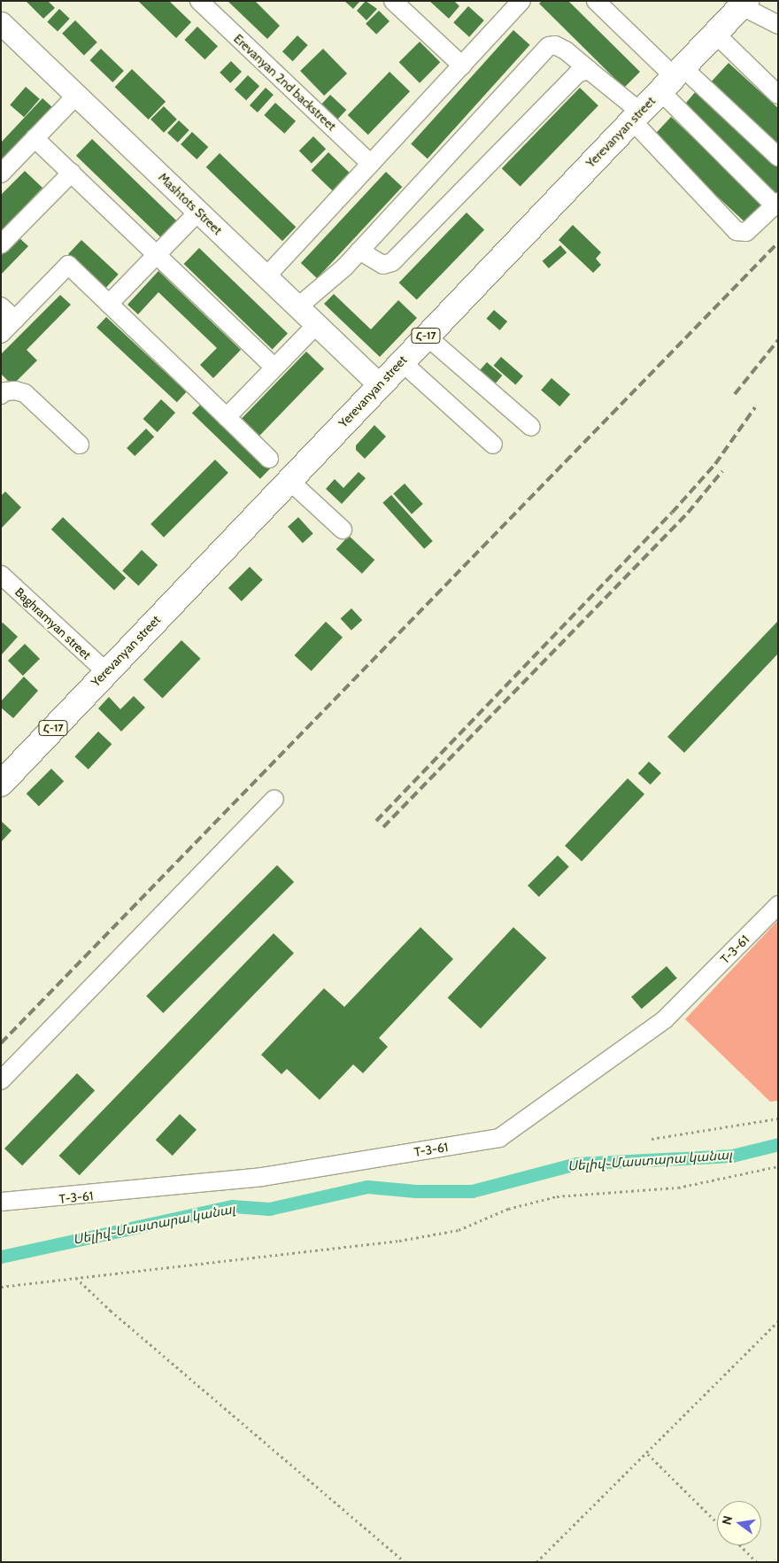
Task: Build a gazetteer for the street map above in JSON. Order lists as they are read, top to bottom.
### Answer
{
  "streets": {
    "highway": ["Yerevanyan street", "Հ-17"],
    "main road": ["Mashtots Street"],
    "street": ["Erevanyan 2nd backstreet", "Baghramyan street", "T-3-61"]
  },
  "crossings": [
    ["Yerevanyan street", "Mashtots Street"],
    ["Yerevanyan street", "Baghramyan street"]
  ],
  "water": ["Սելիվ֊Մաստարա կանալ"],
  "north": "left"
}
